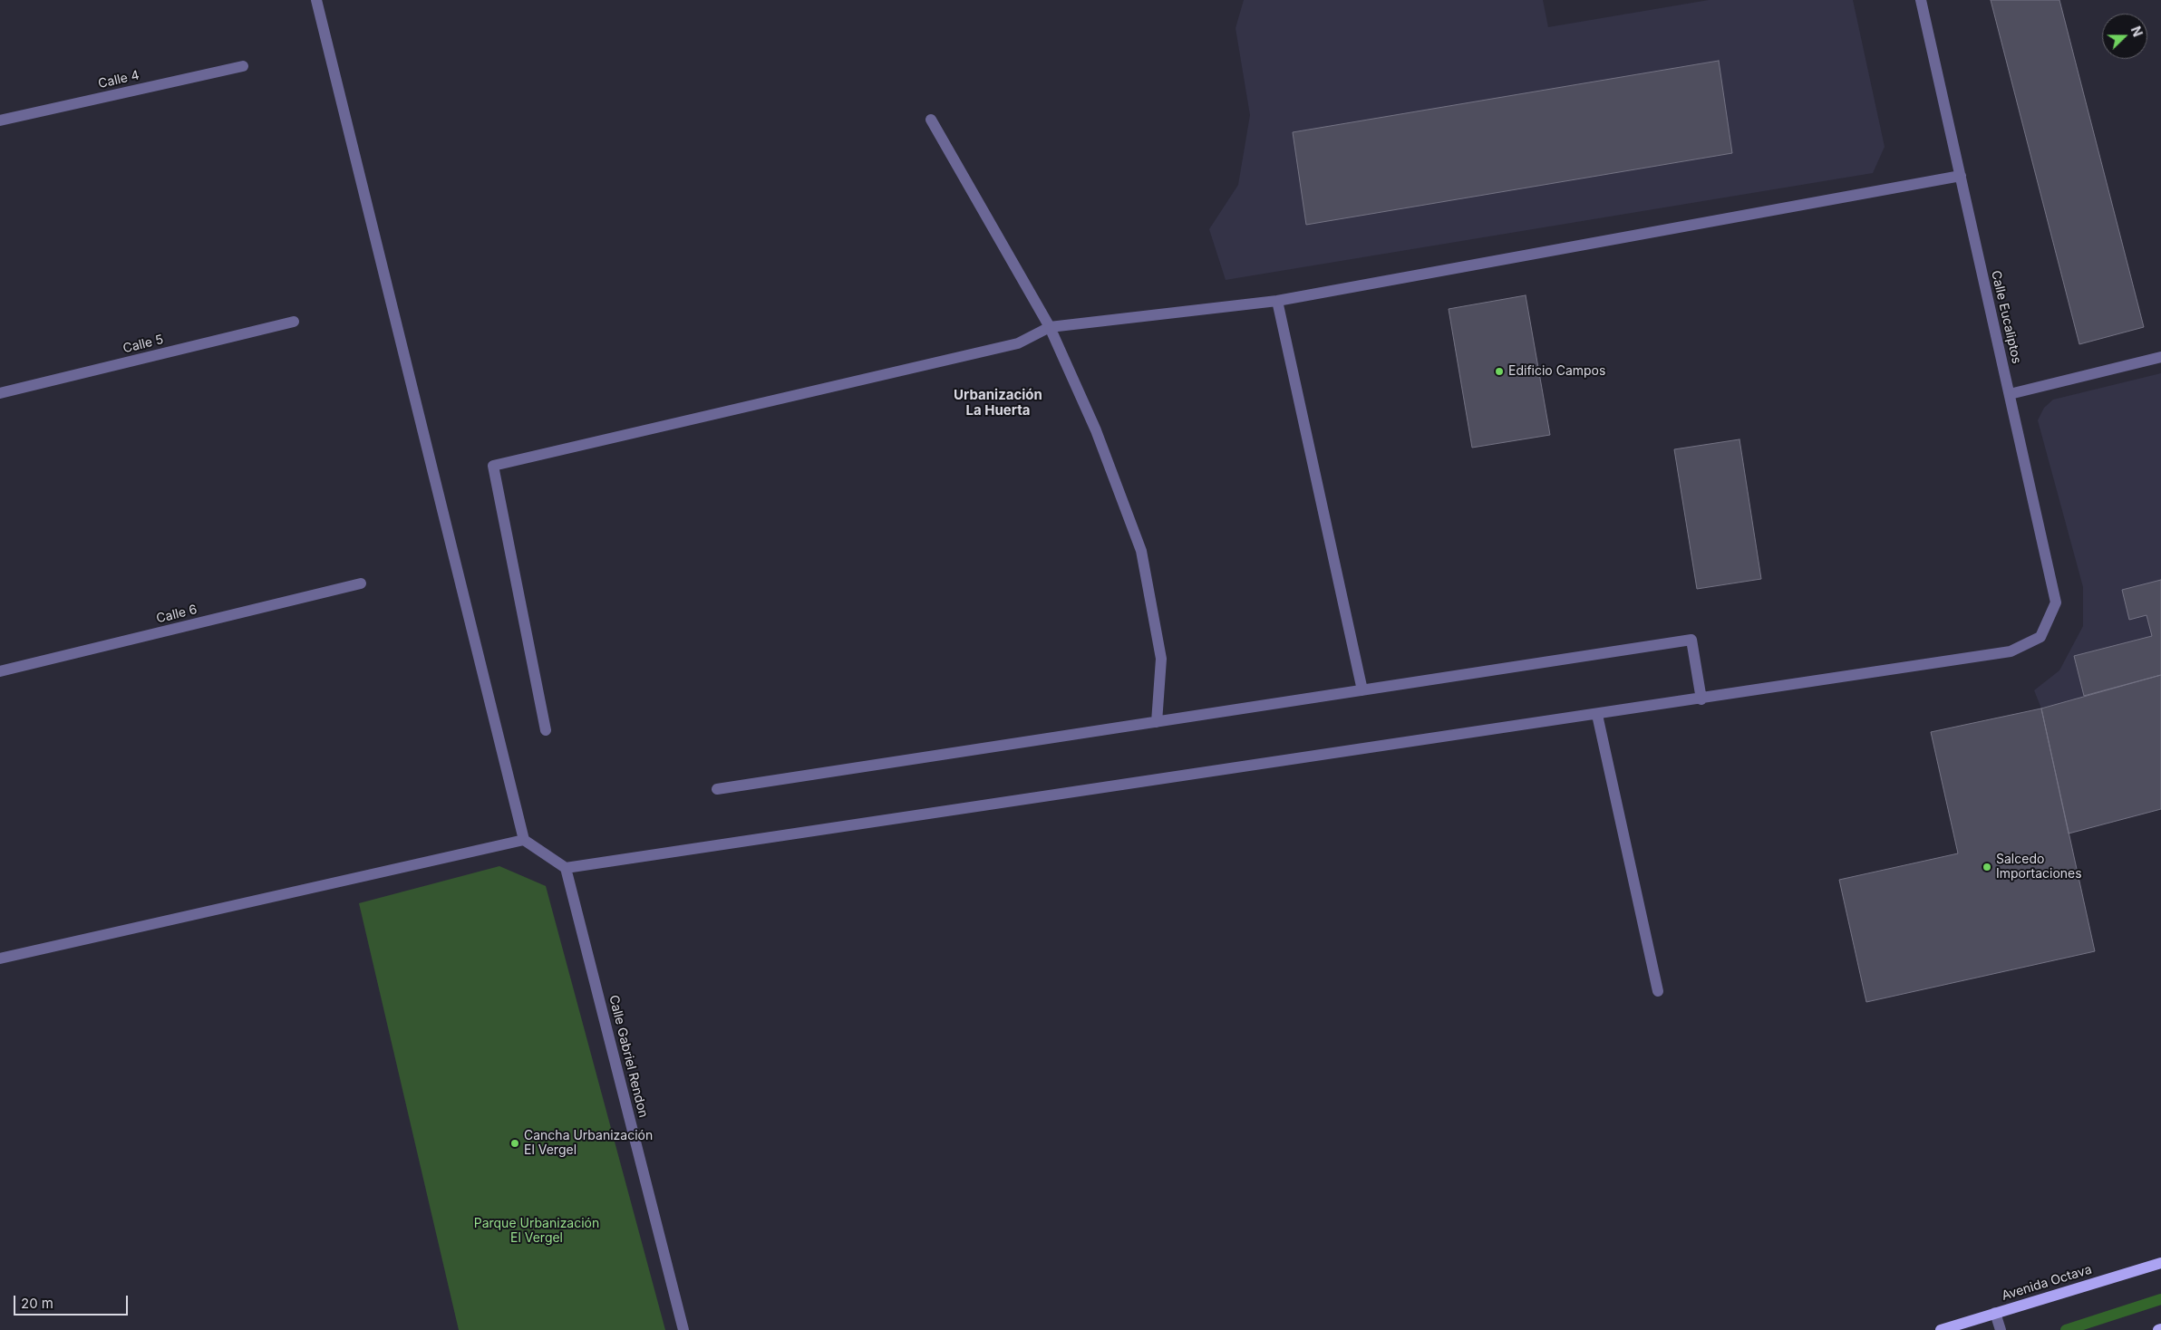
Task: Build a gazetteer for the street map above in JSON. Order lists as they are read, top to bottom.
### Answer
{
  "streets": {
    "main road": ["Avenida Octava"],
    "street": [
      "Calle 4",
      "Calle Eucaliptos",
      "Calle 5",
      "Calle 6",
      "Calle Gabriel Rendon"
    ]
  },
  "districts": ["Urbanización La Huerta"],
  "parks": ["Parque Urbanización El Vergel"],
  "places": ["Edificio Campos", "Salcedo Importaciones", "Cancha Urbanización El Vergel"],
  "scale_bar": "20 m",
  "north": "right"
}
